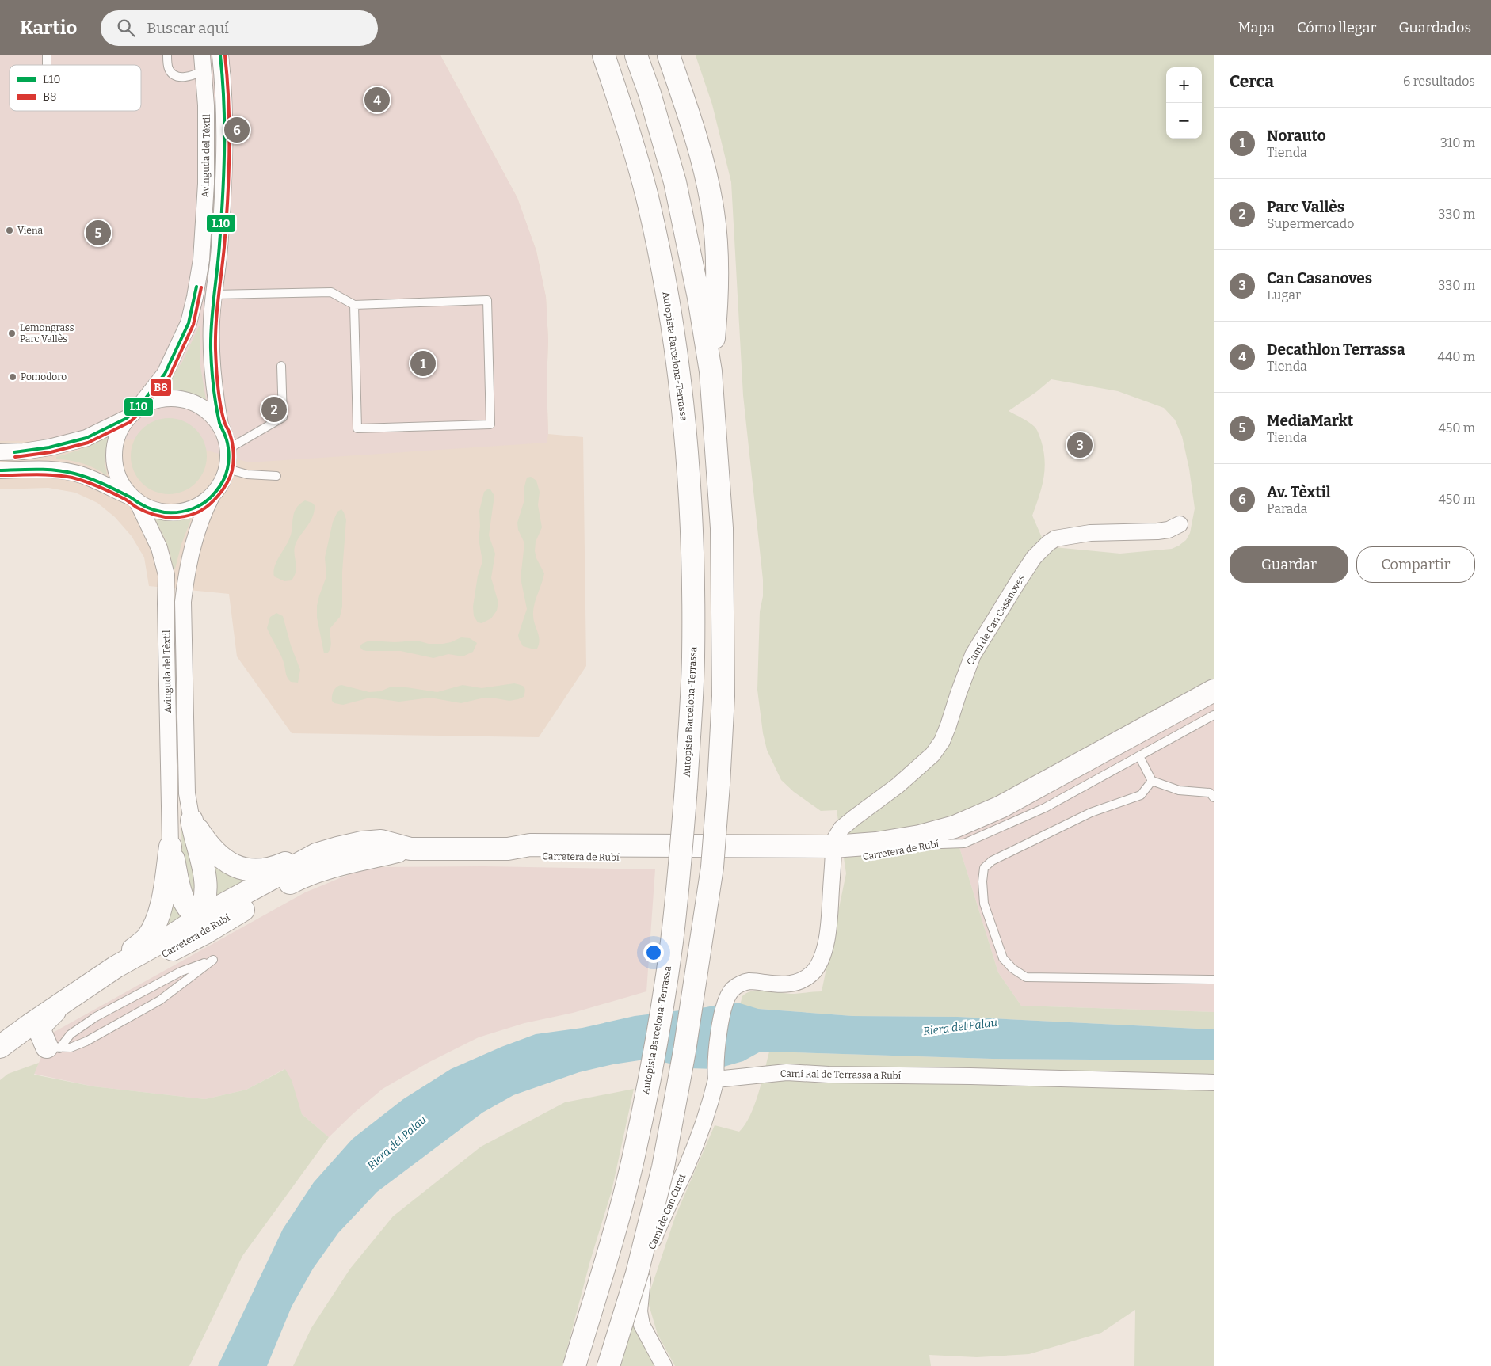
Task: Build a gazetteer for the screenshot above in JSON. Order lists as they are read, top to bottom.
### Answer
{
  "streets": {
    "main road": ["Autopista Barcelona-Terrassa", "Carretera de Rubí"],
    "street": [
      "Avinguda del Tèxtil",
      "Camí de Can Casanoves",
      "Camí Ral de Terrassa a Rubí",
      "Camí de Can Curet"
    ]
  },
  "crossings": [
    ["Camí de Can Casanoves", "Carretera de Rubí"],
    ["Camí Ral de Terrassa a Rubí", "Camí de Can Curet"]
  ],
  "water": ["Riera del Palau"],
  "places": ["Viena", "Lemongrass Parc Vallès", "Pomodoro"],
  "lines": ["transit line L10", "transit line B8"],
  "legend": ["L10", "B8"],
  "page": {
    "header": "Kartio",
    "search": "Buscar aquí",
    "nav": ["Mapa", "Cómo llegar", "Guardados"],
    "heading": ["Cerca", "6 resultados"],
    "map_buttons": ["+", "−"],
    "pins": [
      "4",
      "6",
      "5",
      "1",
      "2",
      "3"
    ],
    "list": [
      {
        "mark": "1",
        "name": "Norauto",
        "note": "Tienda",
        "value": "310 m"
      },
      {
        "mark": "2",
        "name": "Parc Vallès",
        "note": "Supermercado",
        "value": "330 m"
      },
      {
        "mark": "3",
        "name": "Can Casanoves",
        "note": "Lugar",
        "value": "330 m"
      },
      {
        "mark": "4",
        "name": "Decathlon Terrassa",
        "note": "Tienda",
        "value": "440 m"
      },
      {
        "mark": "5",
        "name": "MediaMarkt",
        "note": "Tienda",
        "value": "450 m"
      },
      {
        "mark": "6",
        "name": "Av. Tèxtil",
        "note": "Parada",
        "value": "450 m"
      }
    ],
    "buttons": ["Guardar", "Compartir"]
  }
}
